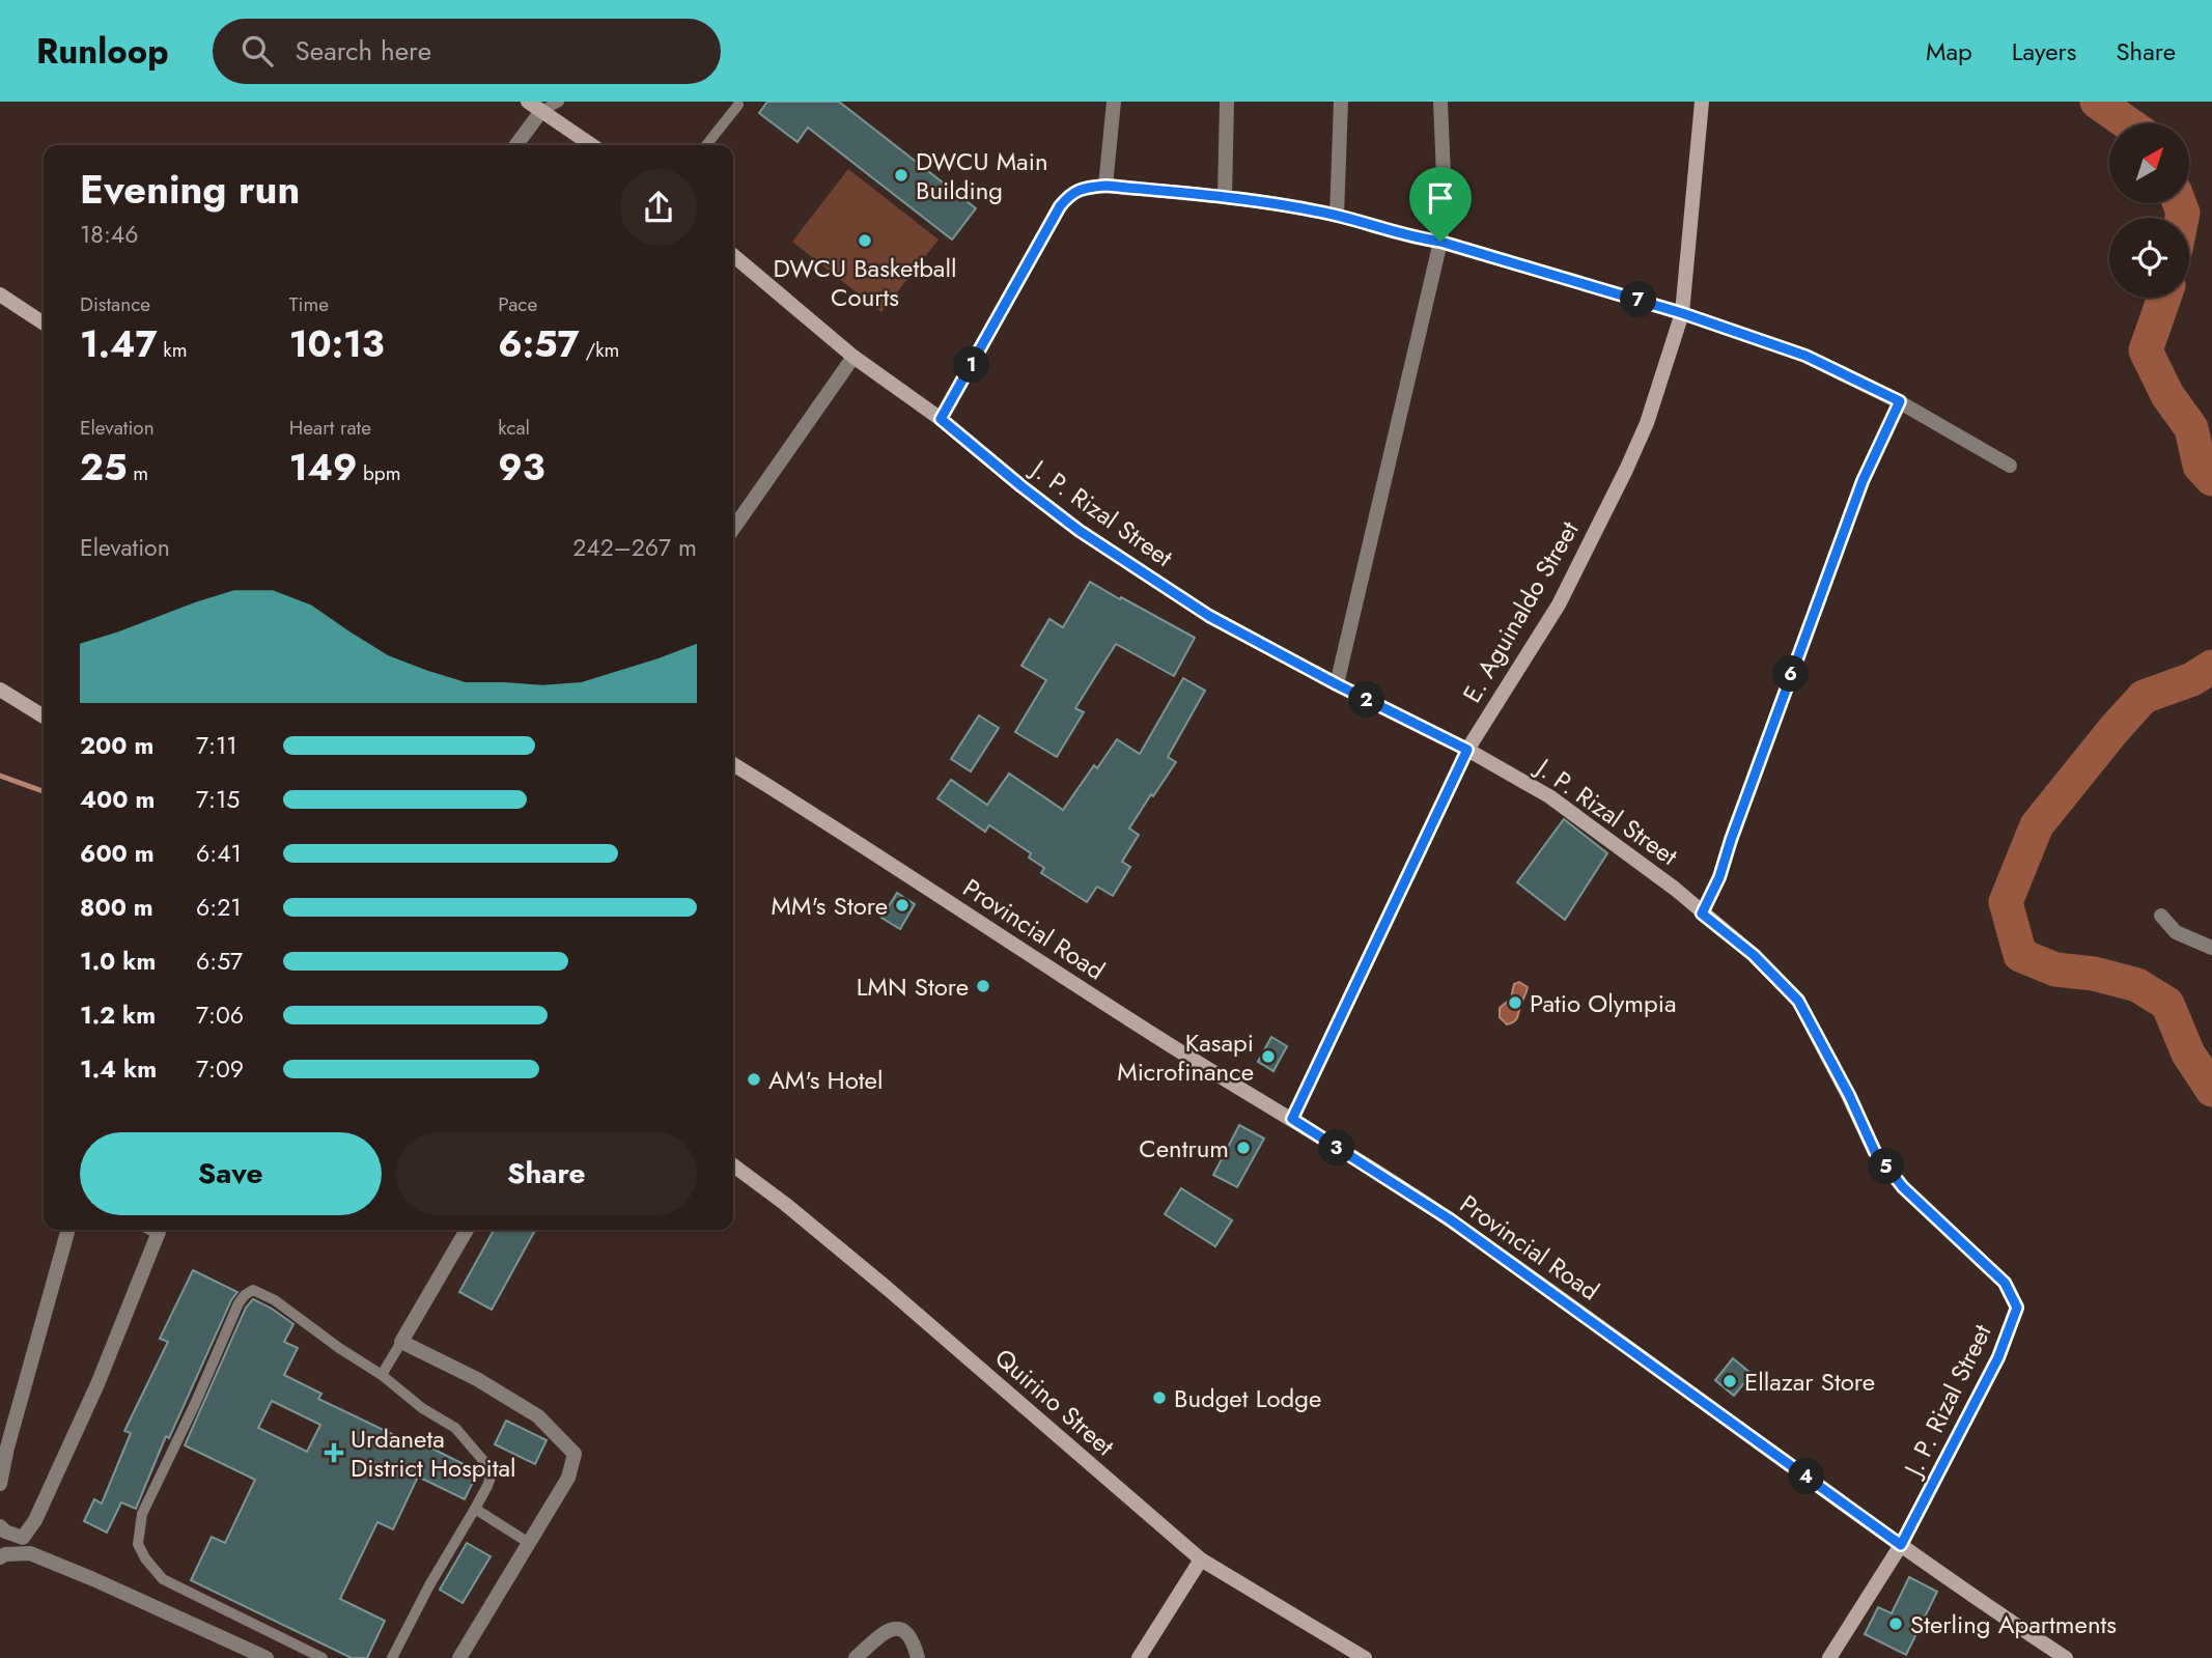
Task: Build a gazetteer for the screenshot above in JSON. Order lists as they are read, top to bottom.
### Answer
{
  "streets": {
    "street": [
      "J. P. Rizal Street",
      "E. Aguinaldo Street",
      "Provincial Road",
      "Quirino Street"
    ]
  },
  "crossings": [
    ["J. P. Rizal Street", "E. Aguinaldo Street"],
    ["J. P. Rizal Street", "Provincial Road"],
    ["E. Aguinaldo Street", "Provincial Road"]
  ],
  "places": {
    "other": [
      "DWCU Main Building",
      "DWCU Basketball Courts",
      "MM's Store",
      "LMN Store",
      "Patio Olympia",
      "Kasapi Microfinance",
      "AM's Hotel",
      "Centrum",
      "Ellazar Store",
      "Budget Lodge",
      "Sterling Apartments"
    ],
    "health": ["Urdaneta District Hospital"]
  },
  "north": "top right",
  "page": {
    "header": "Runloop",
    "search": "Search here",
    "nav": ["Map", "Layers", "Share"],
    "heading": ["Evening run", "18:46"],
    "stats": [
      ["Distance", "1.47 km"],
      ["Time", "10:13"],
      ["Pace", "6:57 /km"],
      ["Elevation", "25 m"],
      ["Heart rate", "149 bpm"],
      ["kcal", "93"]
    ],
    "pins": [
      "7",
      "1",
      "6",
      "2",
      "3",
      "5",
      "4"
    ],
    "chart": ["Elevation", "242–267 m"],
    "list": [
      {
        "name": "200 m",
        "note": "7:11"
      },
      {
        "name": "400 m",
        "note": "7:15"
      },
      {
        "name": "600 m",
        "note": "6:41"
      },
      {
        "name": "800 m",
        "note": "6:21"
      },
      {
        "name": "1.0 km",
        "note": "6:57"
      },
      {
        "name": "1.2 km",
        "note": "7:06"
      },
      {
        "name": "1.4 km",
        "note": "7:09"
      }
    ],
    "buttons": ["Save", "Share"]
  }
}
